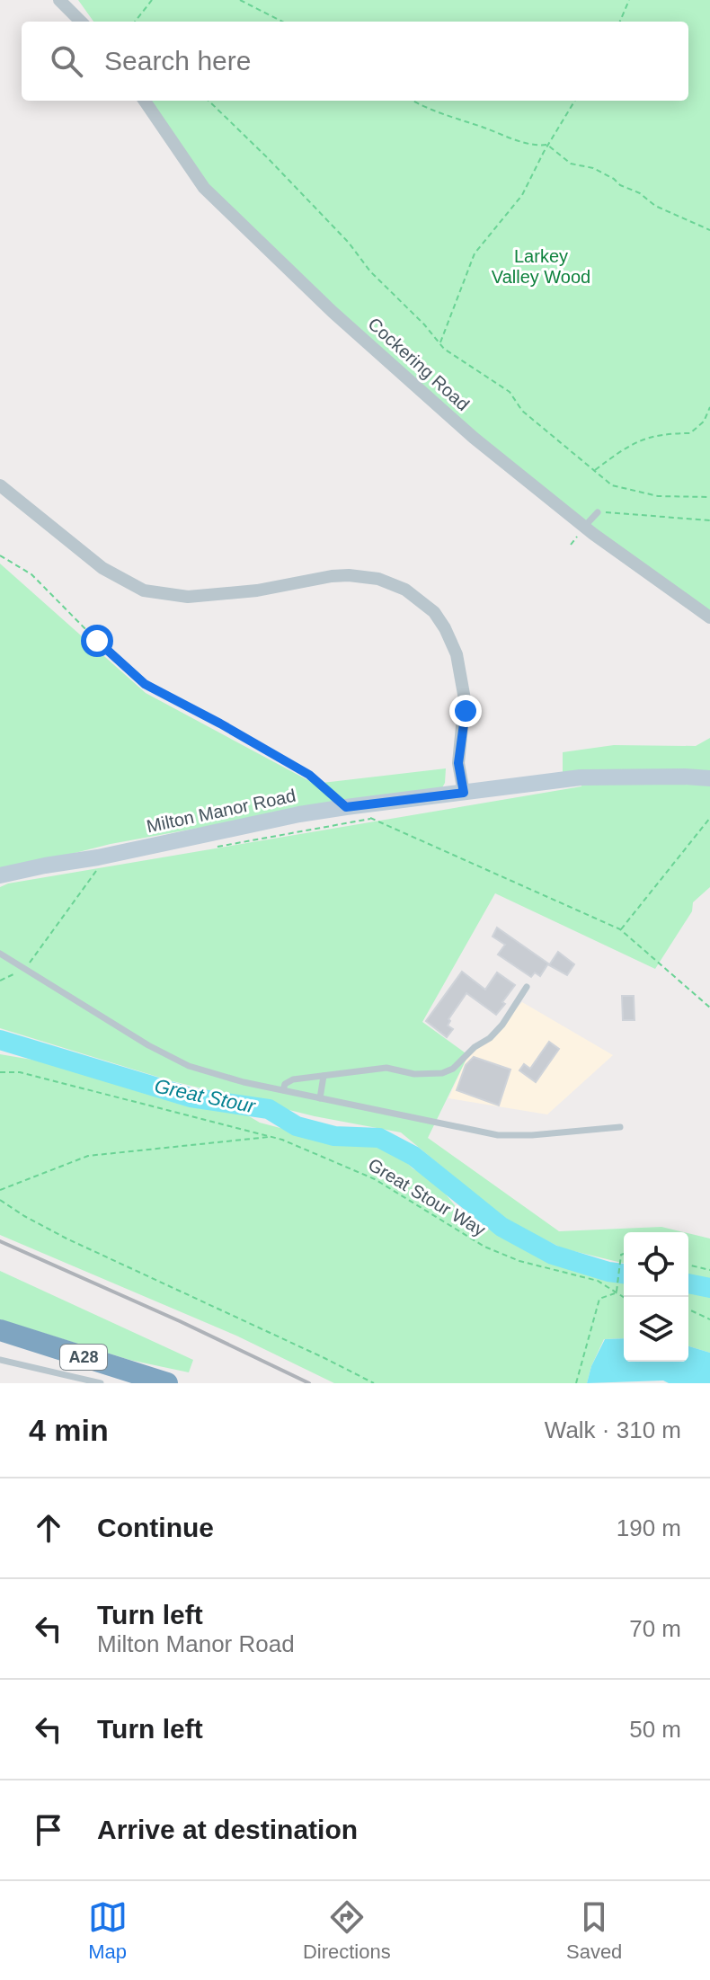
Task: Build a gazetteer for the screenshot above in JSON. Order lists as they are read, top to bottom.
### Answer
{
  "streets": {
    "highway": ["A28"],
    "street": ["Cockering Road", "Milton Manor Road"],
    "path": ["Great Stour Way"]
  },
  "water": ["Great Stour"],
  "parks": ["Larkey Valley Wood"],
  "page": {
    "search": "Search here",
    "heading": ["4 min", "Walk · 310 m"],
    "list": [
      ["Continue", "190 m"],
      ["Turn left", "Milton Manor Road", "70 m"],
      ["Turn left", "50 m"],
      "Arrive at destination"
    ],
    "nav": ["Map", "Directions", "Saved"]
  }
}
